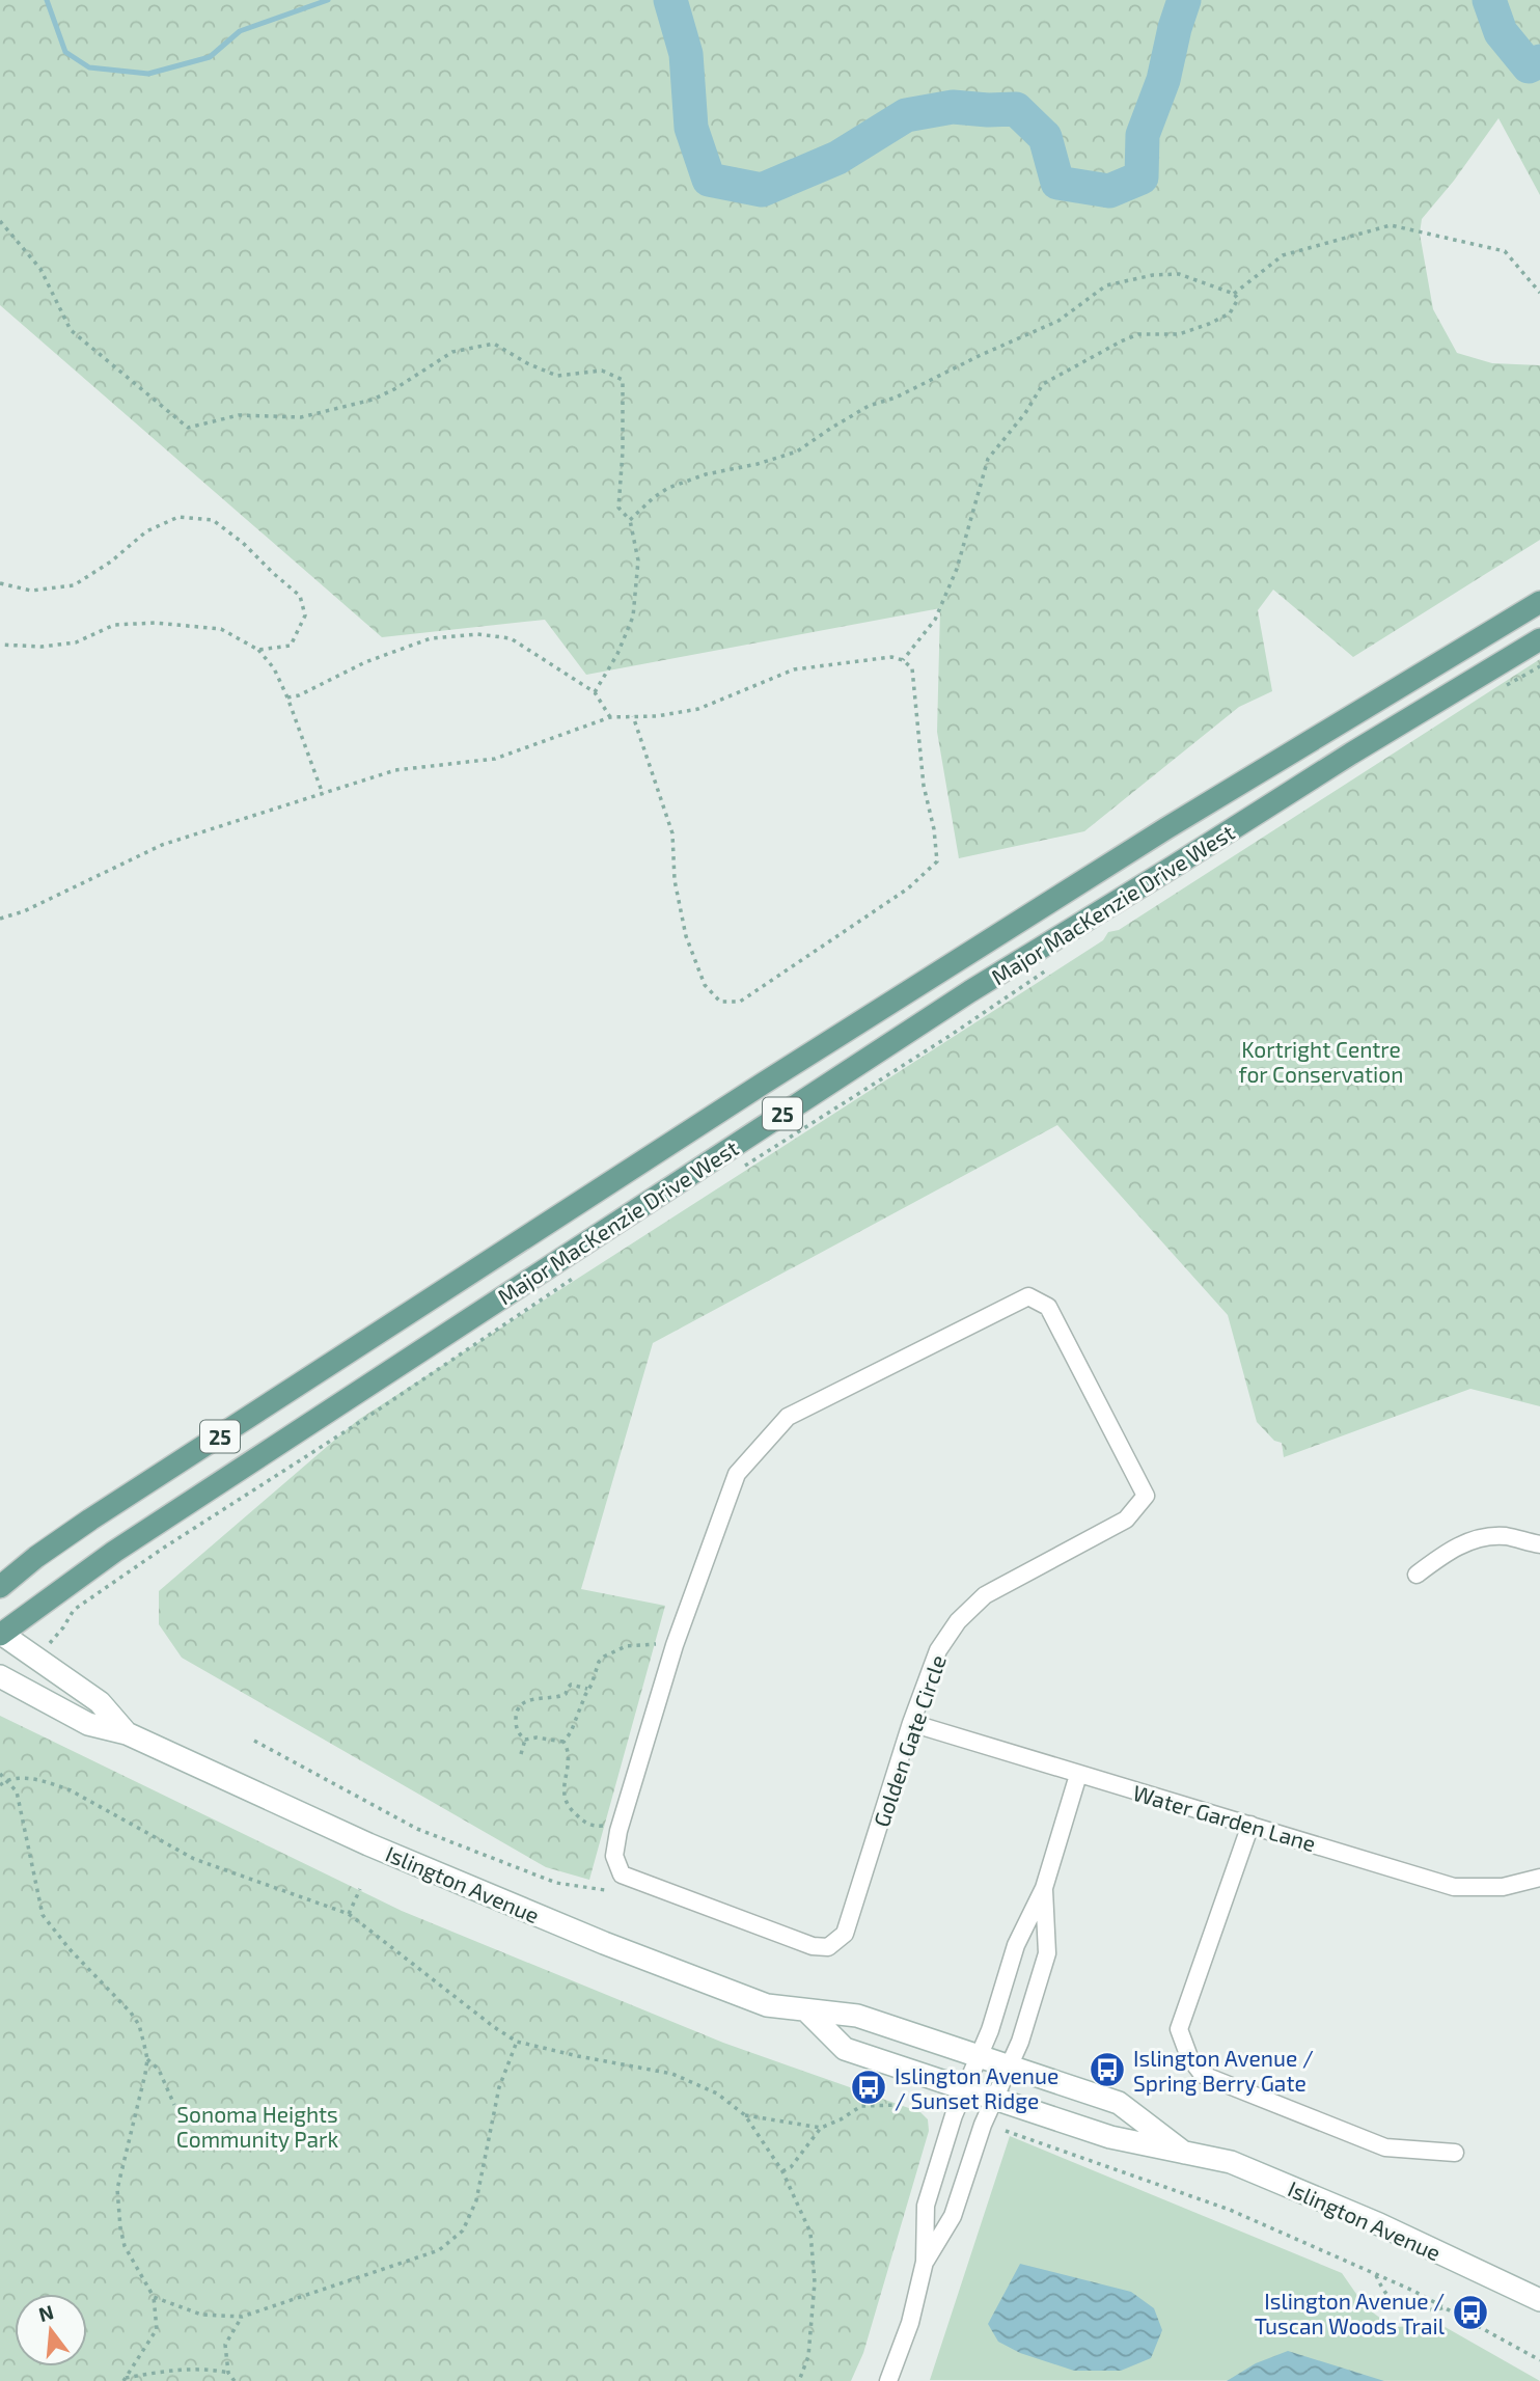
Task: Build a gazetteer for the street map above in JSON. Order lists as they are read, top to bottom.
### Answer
{
  "streets": {
    "main road": ["Major MacKenzie Drive West", "25", "Islington Avenue"],
    "street": ["Golden Gate Circle", "Water Garden Lane"]
  },
  "crossings": [
    ["Major MacKenzie Drive West", "Islington Avenue"],
    ["Golden Gate Circle", "Water Garden Lane"]
  ],
  "parks": ["Kortright Centre for Conservation", "Sonoma Heights Community Park"],
  "places": {
    "bus stop": ["Islington Avenue / Spring Berry Gate", "Islington Avenue / Sunset Ridge", "Islington Avenue / Tuscan Woods Trail"]
  },
  "north": "top"
}
